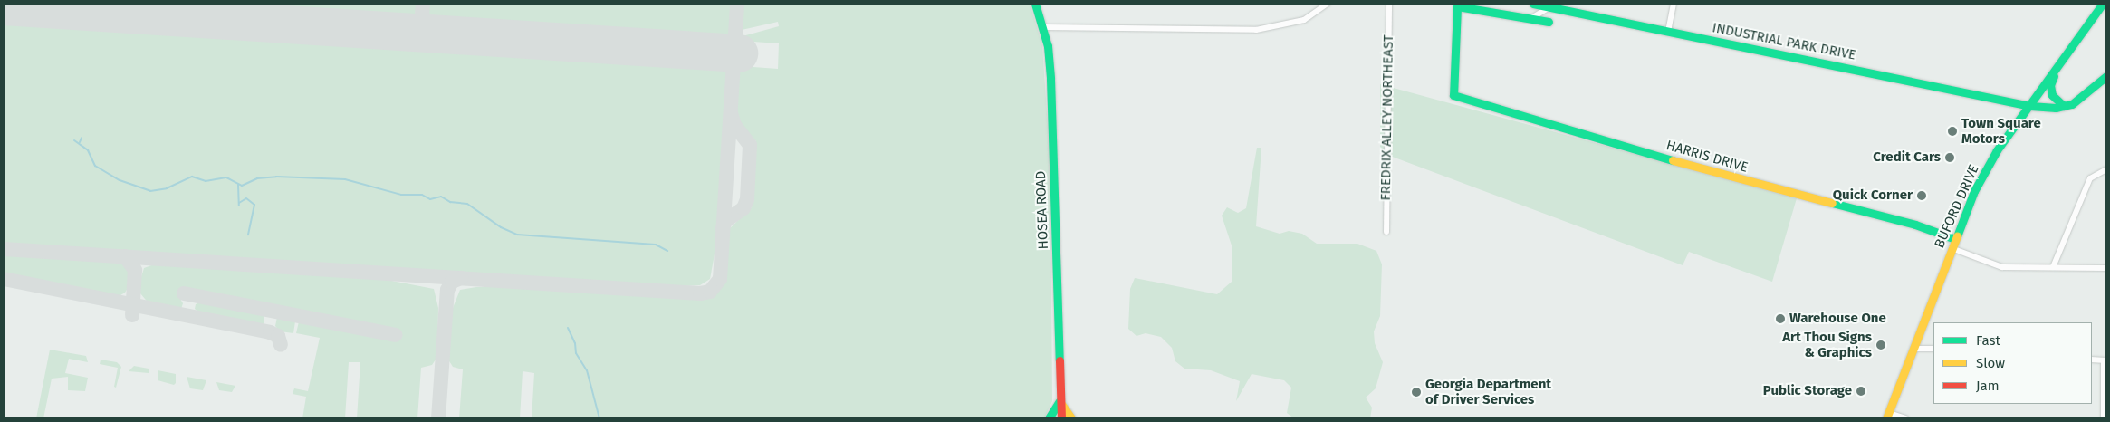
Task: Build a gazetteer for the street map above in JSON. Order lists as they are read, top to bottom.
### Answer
{
  "streets": {
    "main road": [
      "INDUSTRIAL PARK DRIVE",
      "HARRIS DRIVE",
      "BUFORD DRIVE",
      "HOSEA ROAD"
    ],
    "street": ["FREDRIX ALLEY NORTHEAST"]
  },
  "crossings": [
    ["INDUSTRIAL PARK DRIVE", "BUFORD DRIVE"],
    ["HARRIS DRIVE", "BUFORD DRIVE"]
  ],
  "places": [
    "Town Square Motors",
    "Credit Cars",
    "Quick Corner",
    "Warehouse One",
    "Art Thou Signs & Graphics",
    "Public Storage",
    "Georgia Department of Driver Services"
  ],
  "legend": ["Fast", "Slow", "Jam"]
}
